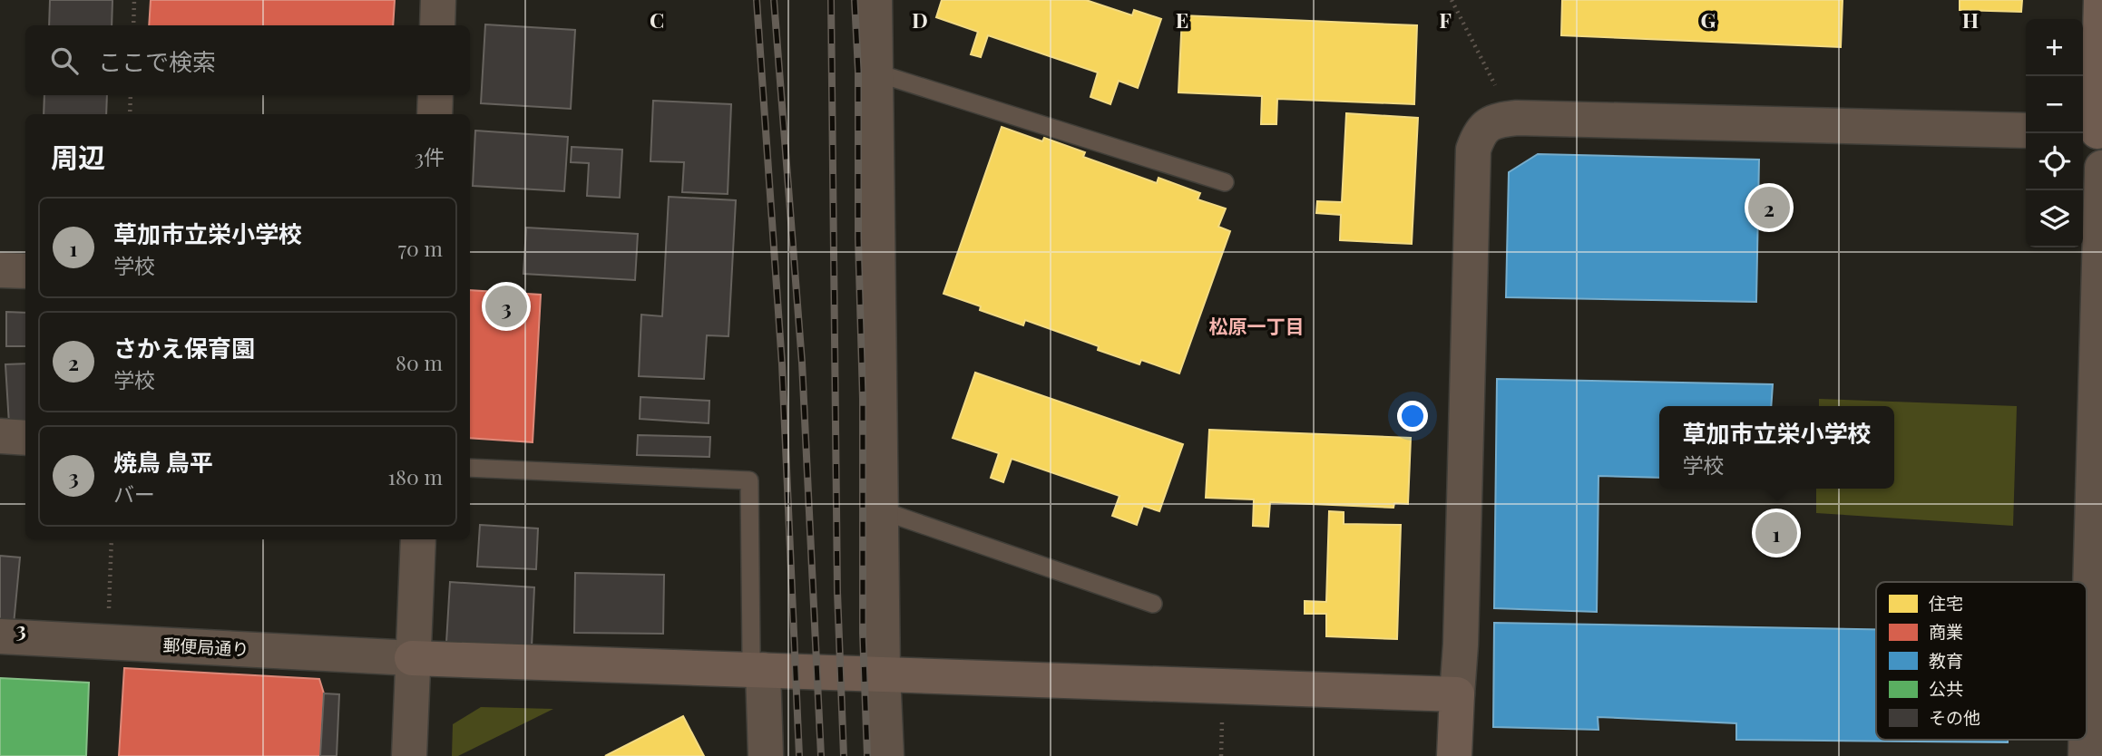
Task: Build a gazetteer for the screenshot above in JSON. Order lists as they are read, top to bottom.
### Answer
{
  "streets": {
    "street": ["郵便局通り"]
  },
  "districts": ["松原一丁目"],
  "legend": [
    "住宅",
    "商業",
    "教育",
    "公共",
    "その他"
  ],
  "page": {
    "map_buttons": ["+", "−"],
    "search": "ここで検索",
    "heading": ["周辺", "3件"],
    "pins": ["2", "3", "1"],
    "list": [
      {
        "mark": "1",
        "name": "草加市立栄小学校",
        "note": "学校",
        "value": "70 m"
      },
      {
        "mark": "2",
        "name": "さかえ保育園",
        "note": "学校",
        "value": "80 m"
      },
      {
        "mark": "3",
        "name": "焼鳥 鳥平",
        "note": "バー",
        "value": "180 m"
      }
    ],
    "popup": ["草加市立栄小学校", "学校"]
  },
  "grid": {
    "columns": [
      "C",
      "D",
      "E",
      "F",
      "G",
      "H"
    ],
    "rows": ["3"]
  }
}
